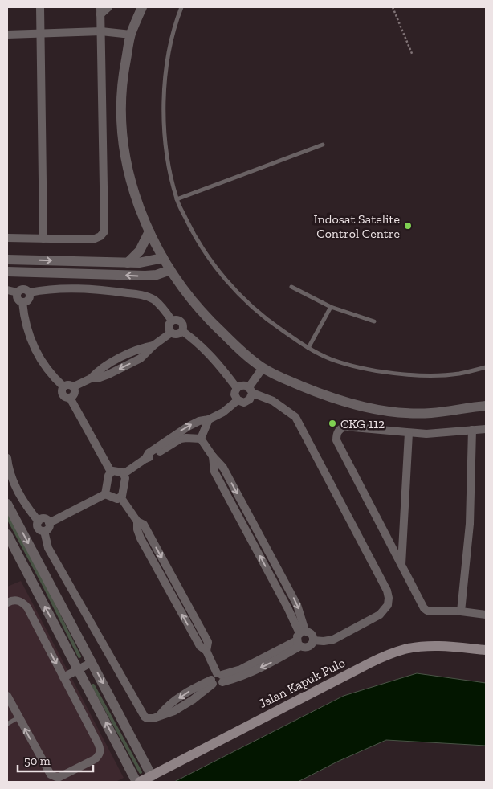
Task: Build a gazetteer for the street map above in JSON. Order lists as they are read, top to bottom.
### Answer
{
  "streets": {
    "main road": ["Jalan Kapuk Pulo"]
  },
  "places": ["Indosat Satelite Control Centre", "CKG 112"],
  "scale_bar": "50 m"
}
